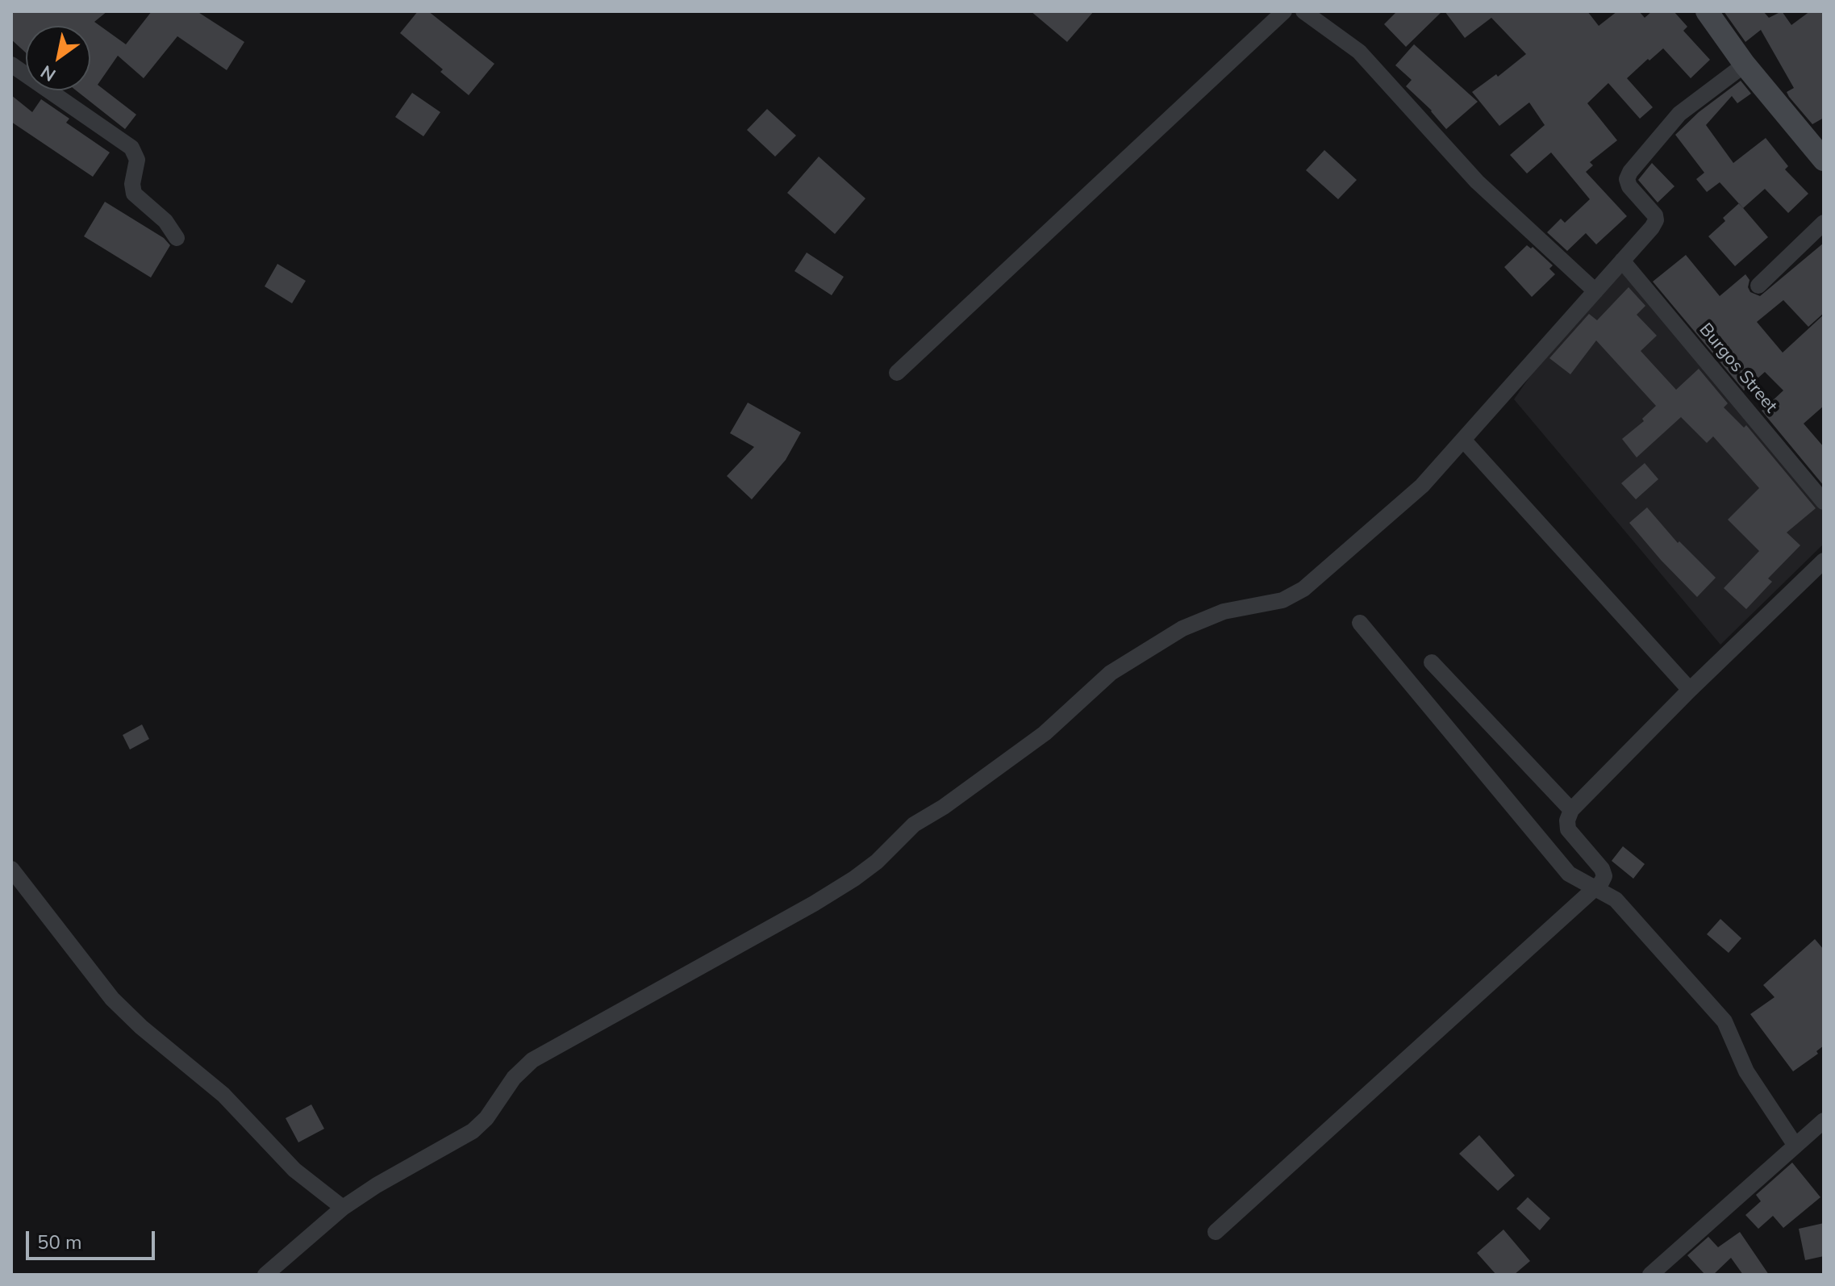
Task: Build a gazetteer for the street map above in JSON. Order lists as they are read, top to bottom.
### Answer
{
  "streets": {
    "street": ["Burgos Street"]
  },
  "scale_bar": "50 m",
  "north": "bottom left"
}
